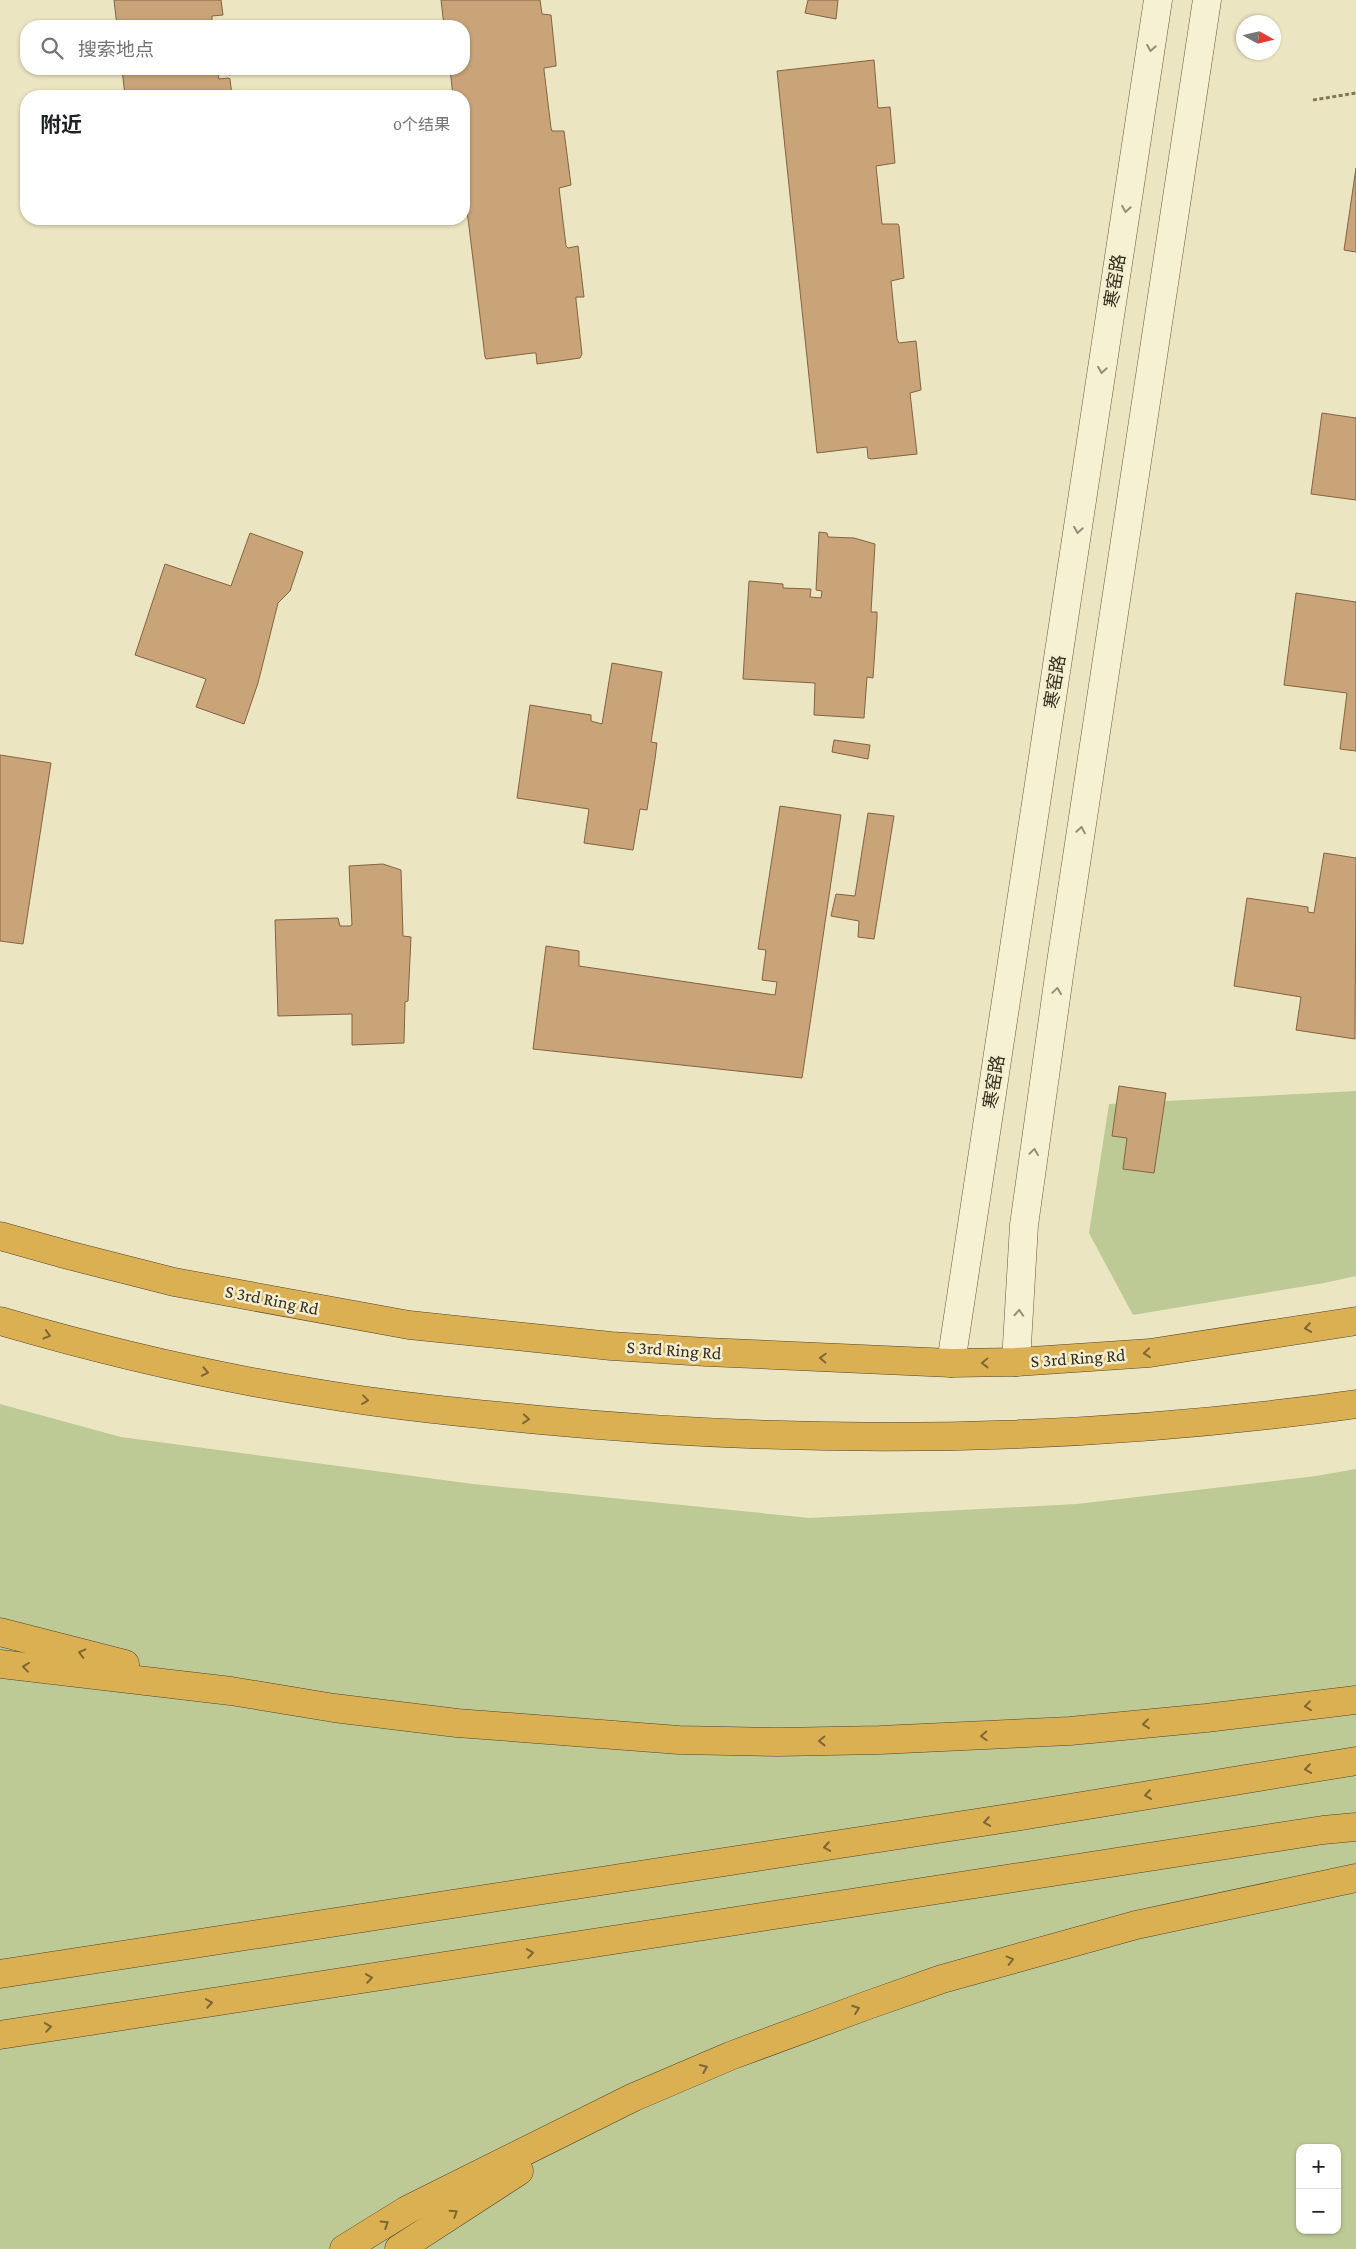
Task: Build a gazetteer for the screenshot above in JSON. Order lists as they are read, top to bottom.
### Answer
{
  "streets": {
    "highway": ["S 3rd Ring Rd"],
    "street": ["寒窑路"]
  },
  "crossings": [
    ["寒窑路", "S 3rd Ring Rd"]
  ],
  "north": "right",
  "page": {
    "search": "搜索地点",
    "heading": ["附近", "0个结果"],
    "map_buttons": ["+", "−"]
  }
}
